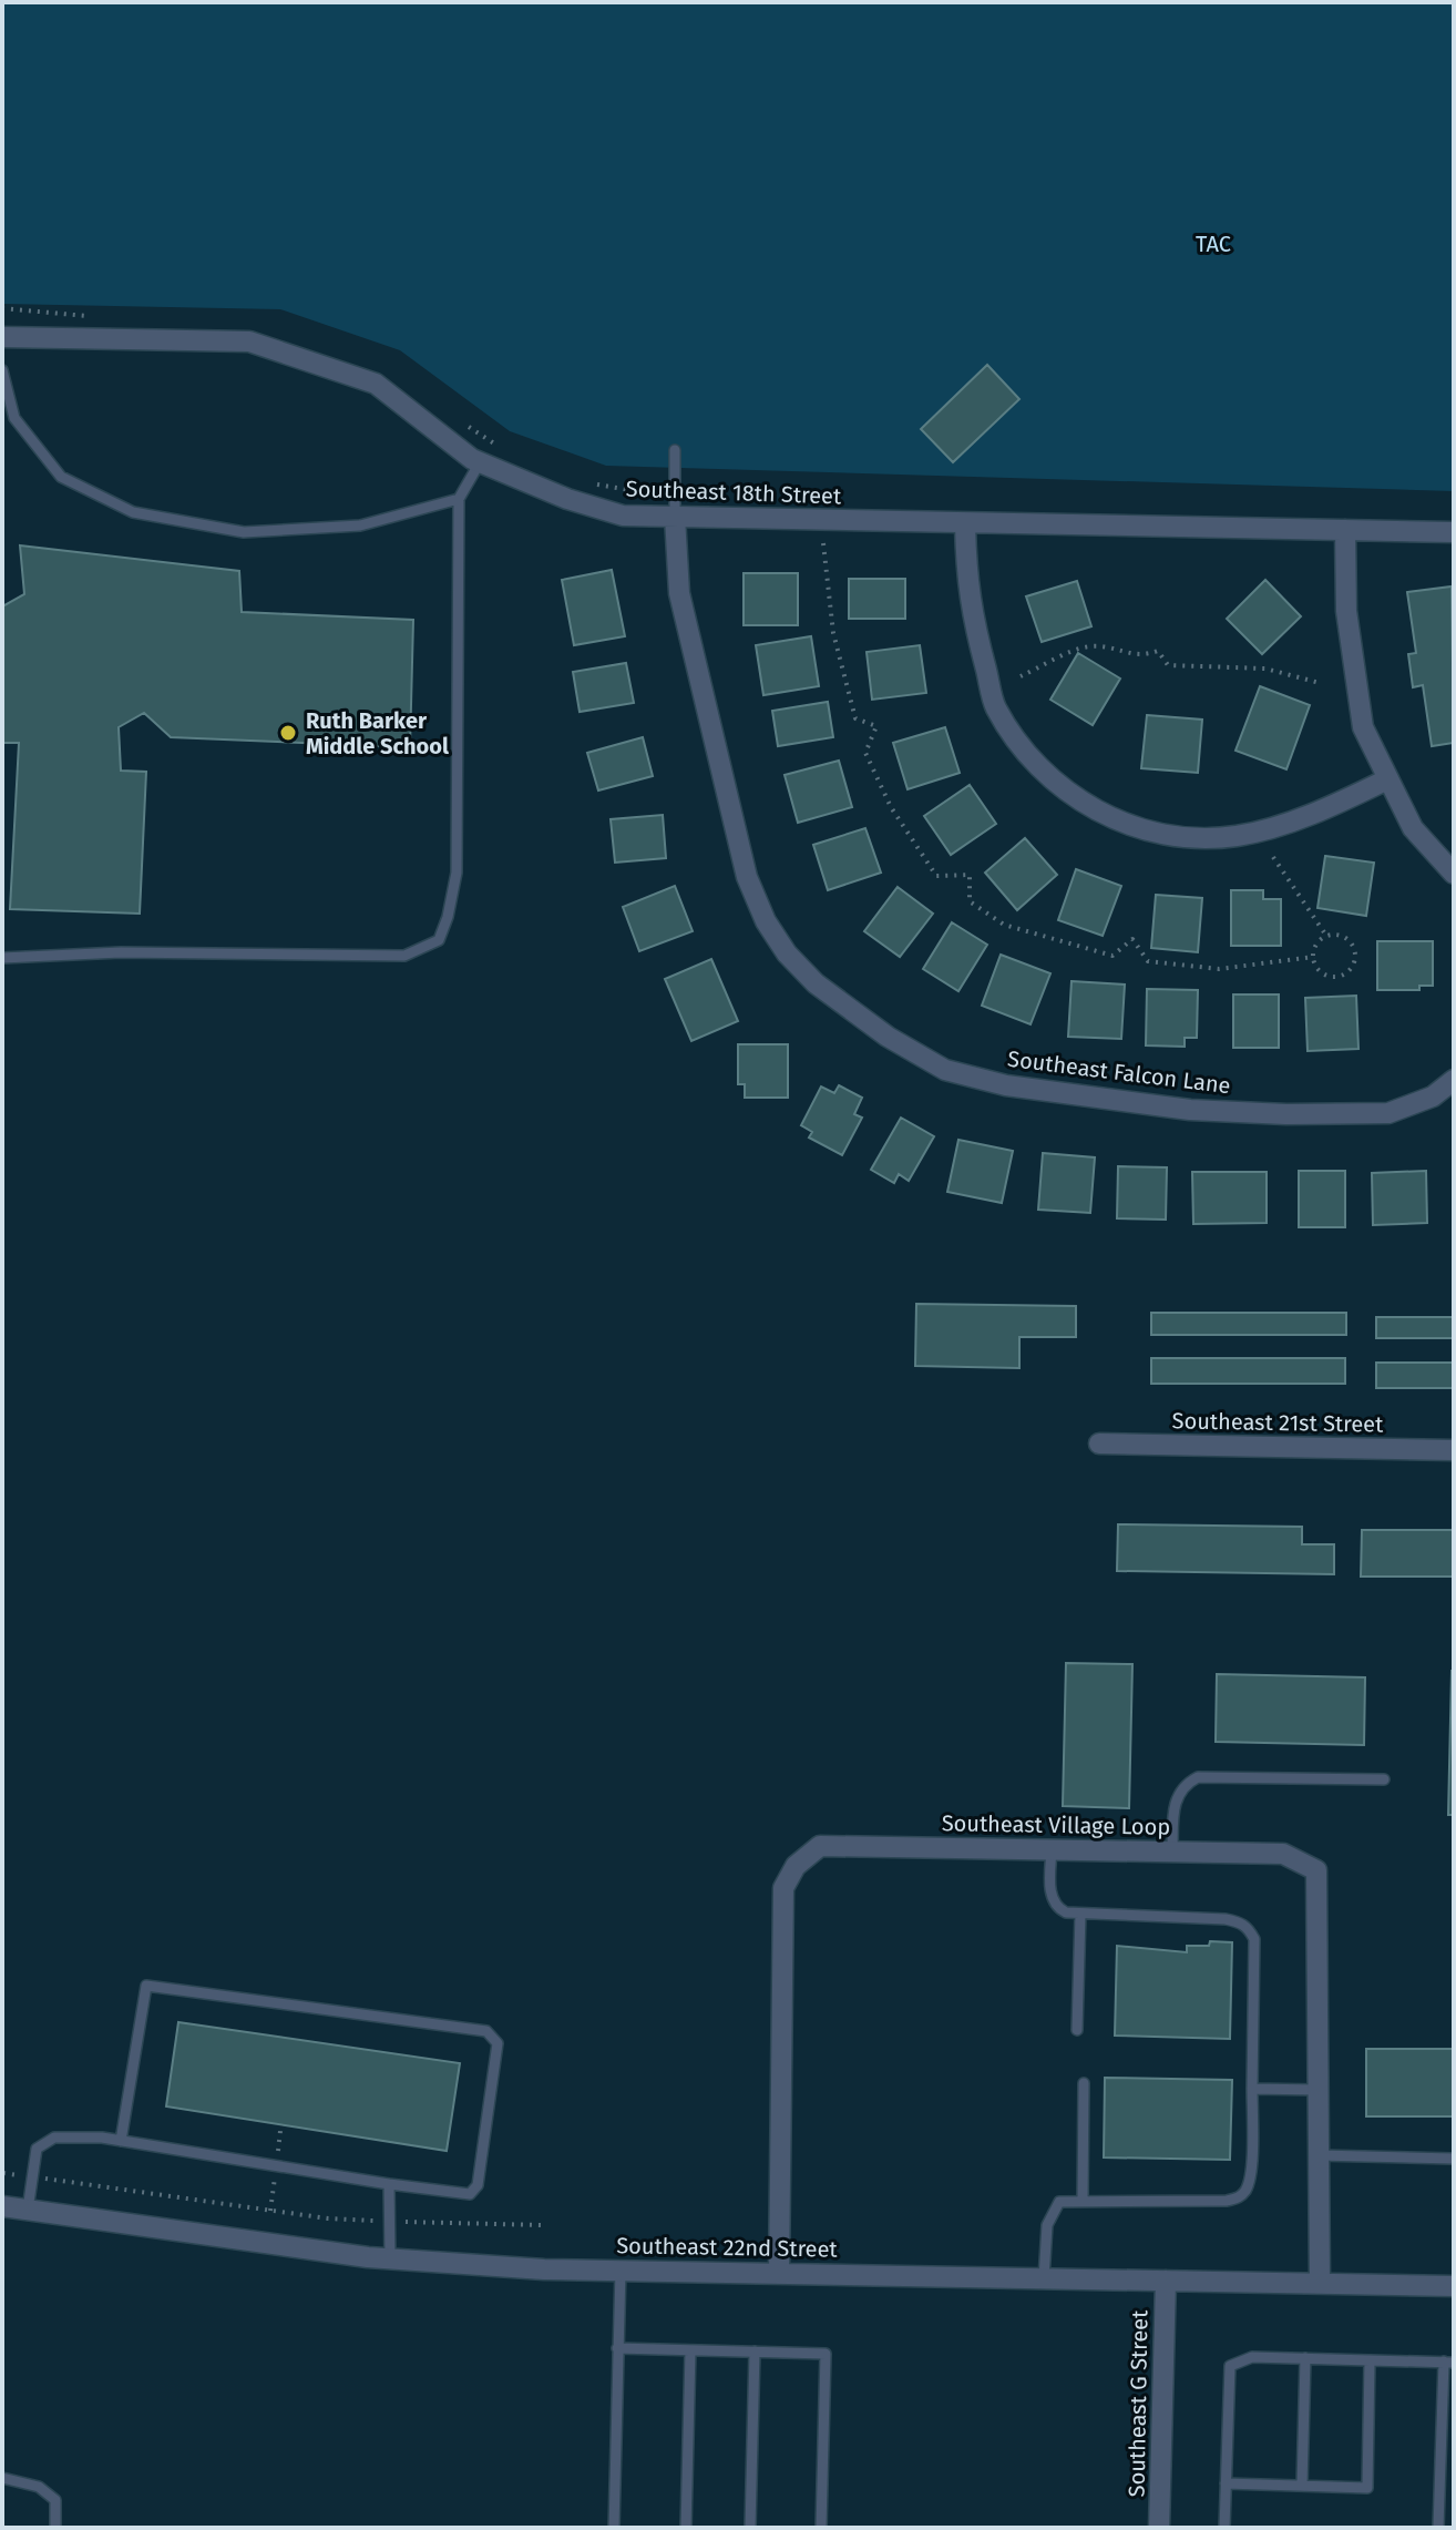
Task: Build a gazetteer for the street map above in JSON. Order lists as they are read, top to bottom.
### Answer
{
  "streets": {
    "street": [
      "Southeast 18th Street",
      "Southeast Falcon Lane",
      "Southeast 21st Street",
      "Southeast Village Loop",
      "Southeast 22nd Street",
      "Southeast G Street"
    ]
  },
  "crossings": [
    ["Southeast 18th Street", "Southeast Falcon Lane"],
    ["Southeast Village Loop", "Southeast 22nd Street"],
    ["Southeast 22nd Street", "Southeast G Street"]
  ],
  "parks": ["TAC"],
  "places": ["Ruth Barker Middle School"]
}
